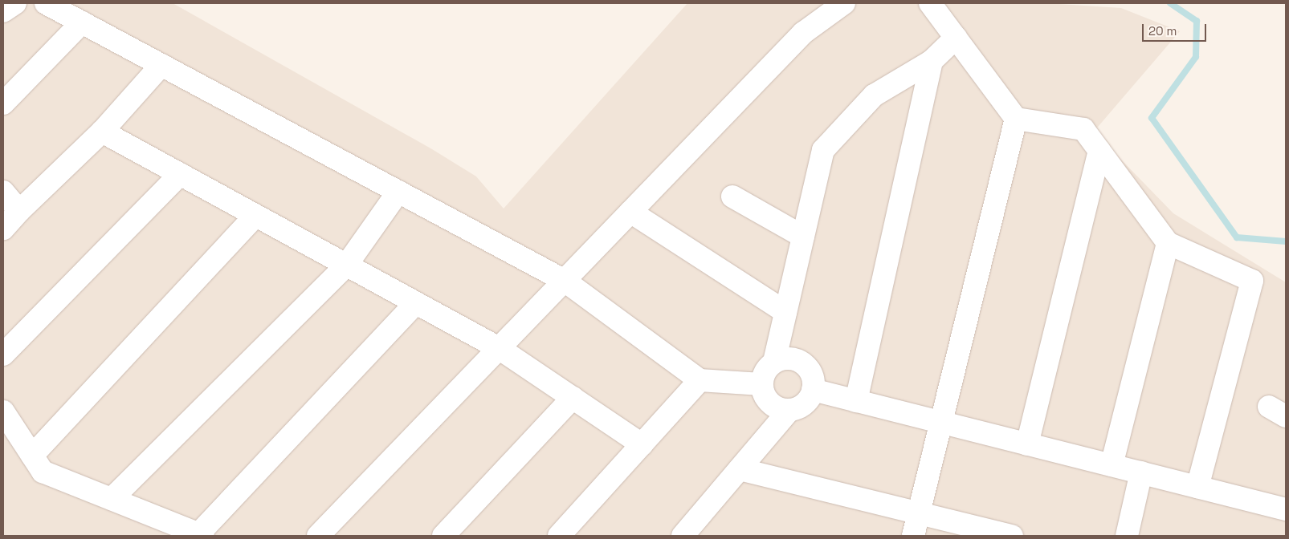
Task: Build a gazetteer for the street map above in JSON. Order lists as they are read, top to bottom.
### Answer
{
  "scale_bar": "20 m"
}
